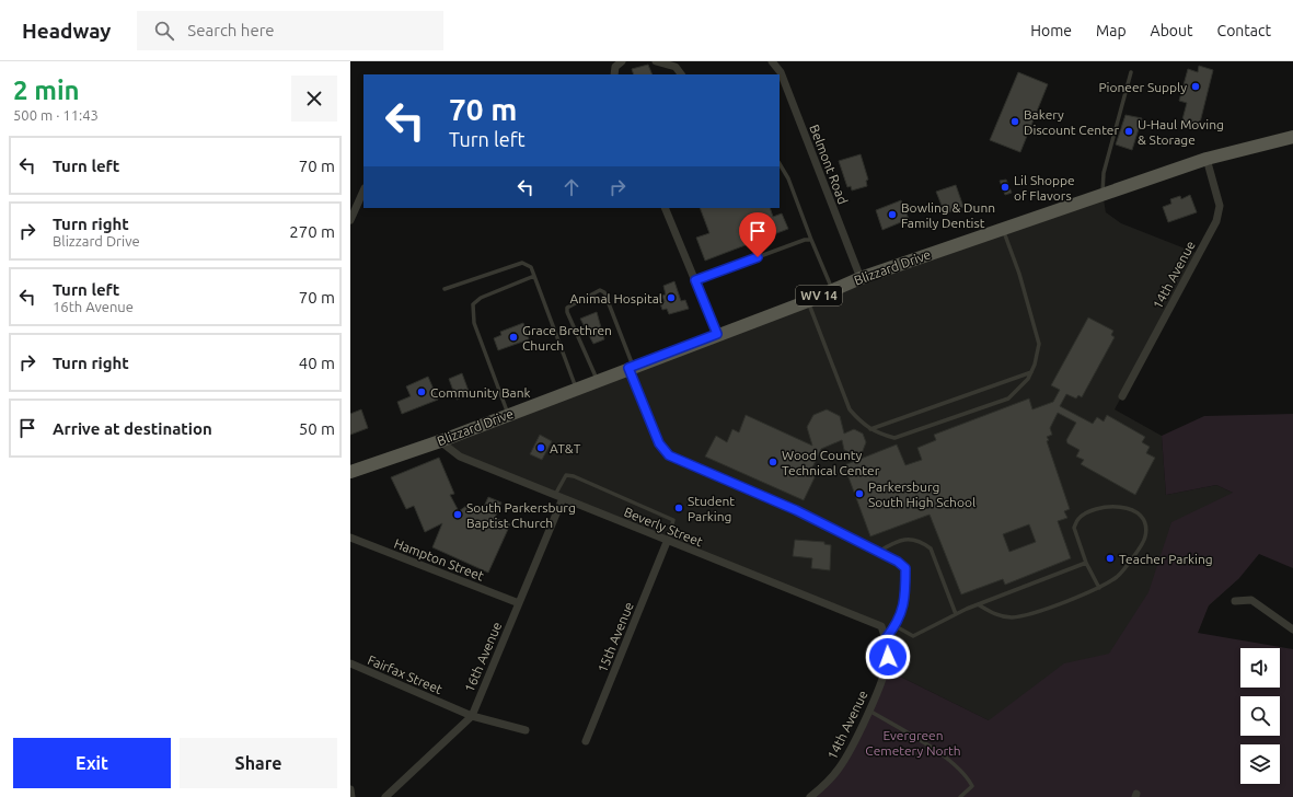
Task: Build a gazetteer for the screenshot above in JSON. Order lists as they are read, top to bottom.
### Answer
{
  "streets": {
    "main road": ["Blizzard Drive", "WV 14"],
    "street": [
      "Belmont Road",
      "14th Avenue",
      "Beverly Street",
      "Hampton Street",
      "15th Avenue",
      "16th Avenue",
      "Fairfax Street"
    ]
  },
  "crossings": [
    ["Belmont Road", "Blizzard Drive"],
    ["Blizzard Drive", "14th Avenue"],
    ["Blizzard Drive", "Beverly Street"],
    ["14th Avenue", "Beverly Street"],
    ["Beverly Street", "15th Avenue"],
    ["Beverly Street", "16th Avenue"],
    ["Hampton Street", "16th Avenue"],
    ["16th Avenue", "Fairfax Street"]
  ],
  "parks": ["Evergreen Cemetery North"],
  "places": [
    "Pioneer Supply",
    "Bakery Discount Center",
    "U-Haul Moving & Storage",
    "Lil Shoppe of Flavors",
    "Bowling & Dunn Family Dentist",
    "Animal Hospital",
    "Grace Brethren Church",
    "Community Bank",
    "AT&T",
    "Wood County Technical Center",
    "Parkersburg South High School",
    "Student Parking",
    "South Parkersburg Baptist Church",
    "Teacher Parking"
  ],
  "page": {
    "header": "Headway",
    "search": "Search here",
    "nav": [
      "Home",
      "Map",
      "About",
      "Contact"
    ],
    "heading": ["2 min", "500 m · 11:43"],
    "turn": ["70 m", "Turn left"],
    "list": [
      {
        "name": "Turn left",
        "value": "70 m"
      },
      {
        "name": "Turn right",
        "note": "Blizzard Drive",
        "value": "270 m"
      },
      {
        "name": "Turn left",
        "note": "16th Avenue",
        "value": "70 m"
      },
      {
        "name": "Turn right",
        "value": "40 m"
      },
      {
        "name": "Arrive at destination",
        "value": "50 m"
      }
    ],
    "buttons": ["Exit", "Share"]
  }
}
